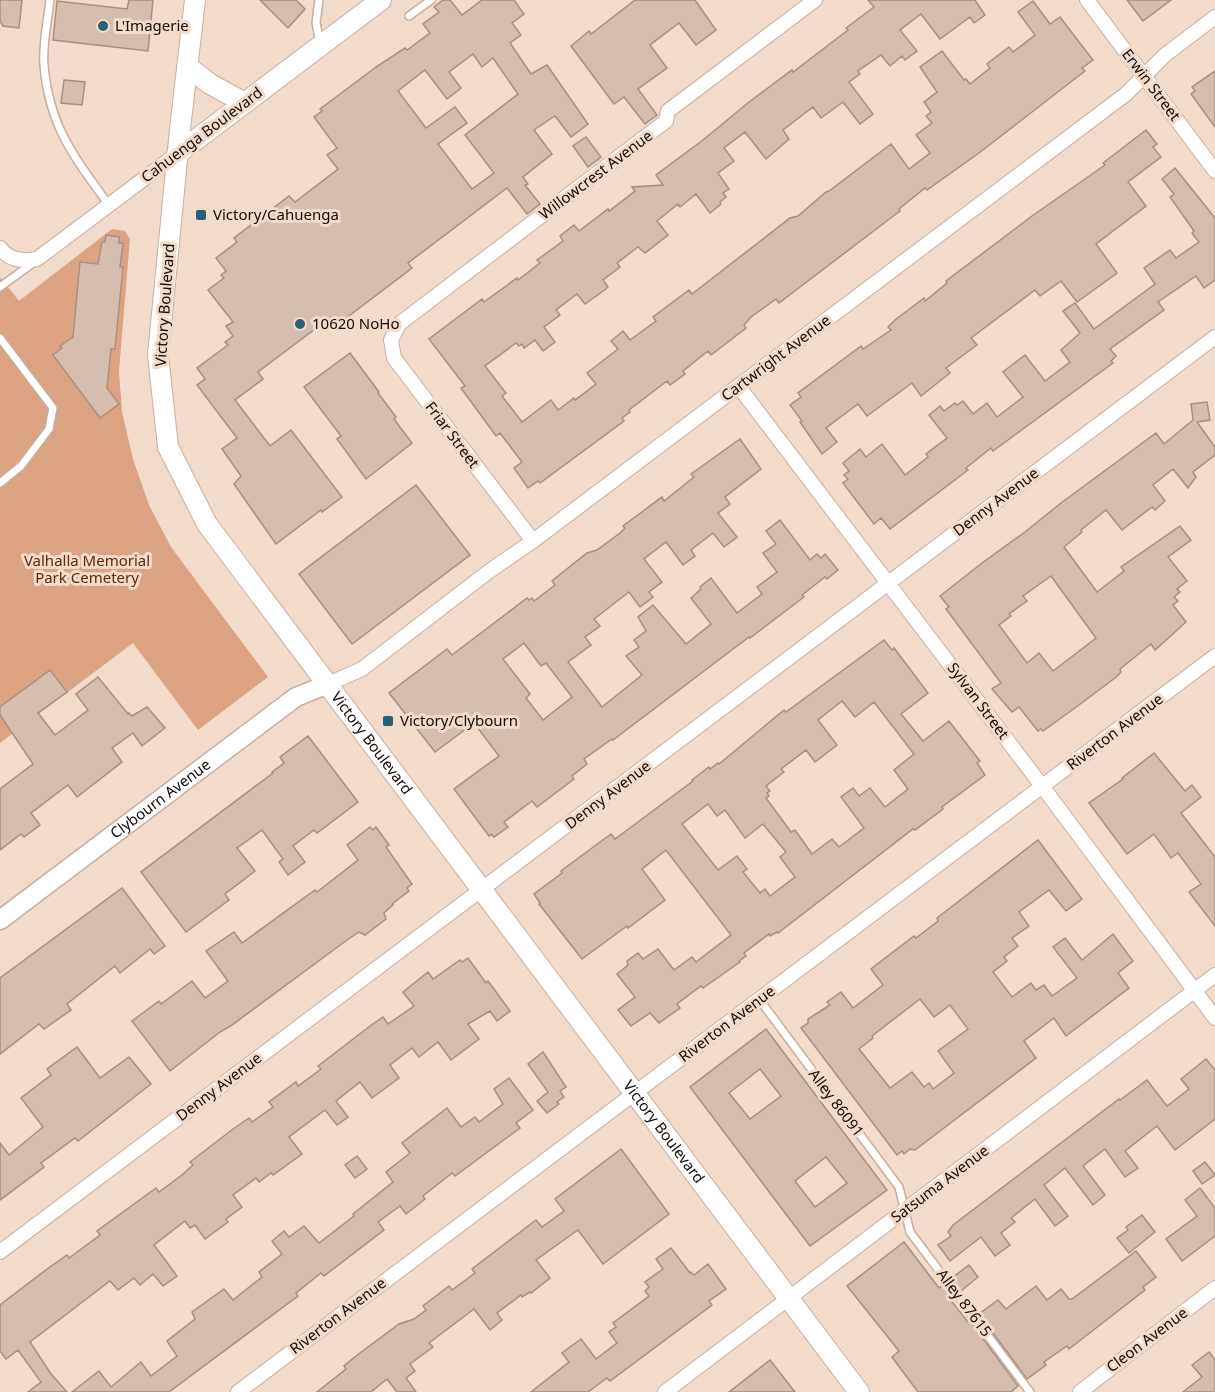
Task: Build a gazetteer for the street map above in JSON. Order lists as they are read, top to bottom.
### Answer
{
  "streets": {
    "main road": ["Cahuenga Boulevard", "Victory Boulevard"],
    "street": [
      "Erwin Street",
      "Willowcrest Avenue",
      "Cartwright Avenue",
      "Friar Street",
      "Denny Avenue",
      "Sylvan Street",
      "Riverton Avenue",
      "Clybourn Avenue",
      "Satsuma Avenue",
      "Cleon Avenue"
    ],
    "lane": ["Alley 86091", "Alley 87615"]
  },
  "crossings": [
    ["Erwin Street", "Cartwright Avenue"],
    ["Cahuenga Boulevard", "Victory Boulevard"],
    ["Willowcrest Avenue", "Friar Street"],
    ["Victory Boulevard", "Cartwright Avenue"],
    ["Victory Boulevard", "Denny Avenue"],
    ["Victory Boulevard", "Riverton Avenue"],
    ["Victory Boulevard", "Clybourn Avenue"],
    ["Victory Boulevard", "Satsuma Avenue"],
    ["Cartwright Avenue", "Friar Street"],
    ["Cartwright Avenue", "Sylvan Street"],
    ["Cartwright Avenue", "Clybourn Avenue"],
    ["Denny Avenue", "Sylvan Street"],
    ["Sylvan Street", "Riverton Avenue"],
    ["Sylvan Street", "Satsuma Avenue"],
    ["Riverton Avenue", "Alley 86091"],
    ["Alley 86091", "Satsuma Avenue"],
    ["Alley 86091", "Alley 87615"],
    ["Satsuma Avenue", "Alley 87615"]
  ],
  "parks": ["Valhalla Memorial Park Cemetery"],
  "places": {
    "other": ["L'Imagerie", "10620 NoHo"],
    "transit": ["Victory/Cahuenga", "Victory/Clybourn"]
  }
}
